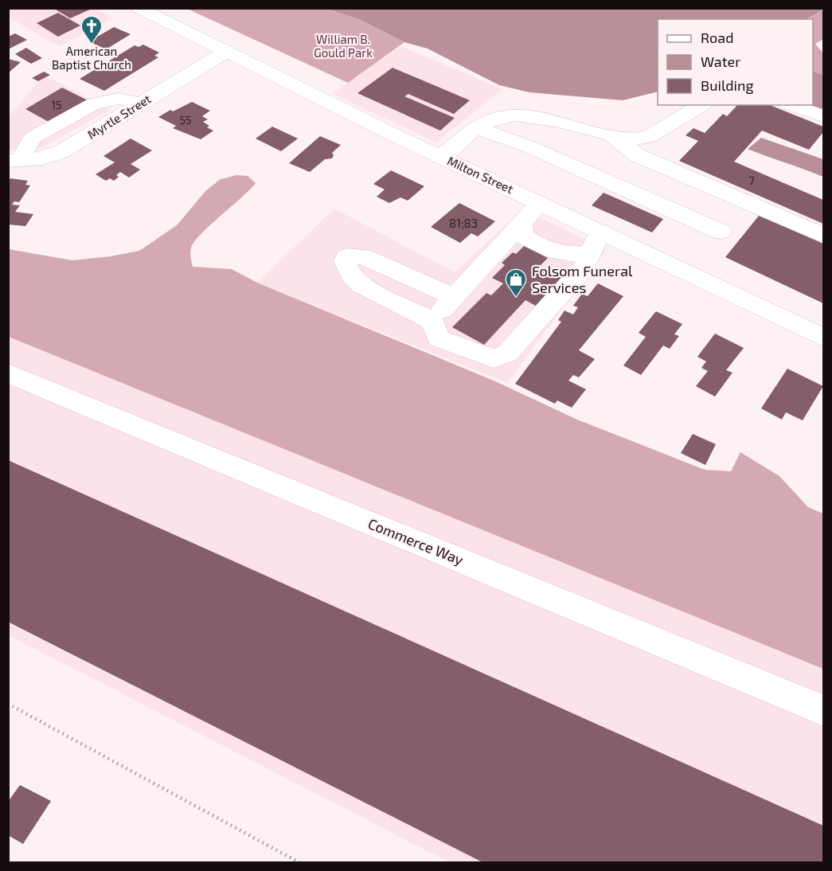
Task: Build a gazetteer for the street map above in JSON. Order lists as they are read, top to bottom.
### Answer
{
  "streets": {
    "street": ["Myrtle Street", "Milton Street", "Commerce Way"]
  },
  "crossings": [
    ["Myrtle Street", "Milton Street"]
  ],
  "parks": ["William B. Gould Park"],
  "places": {
    "church": ["American Baptist Church"],
    "shop": ["Folsom Funeral Services"]
  },
  "house_numbers": [
    "15",
    "55",
    "7",
    "81;83"
  ],
  "legend": ["Road", "Water", "Building"]
}
